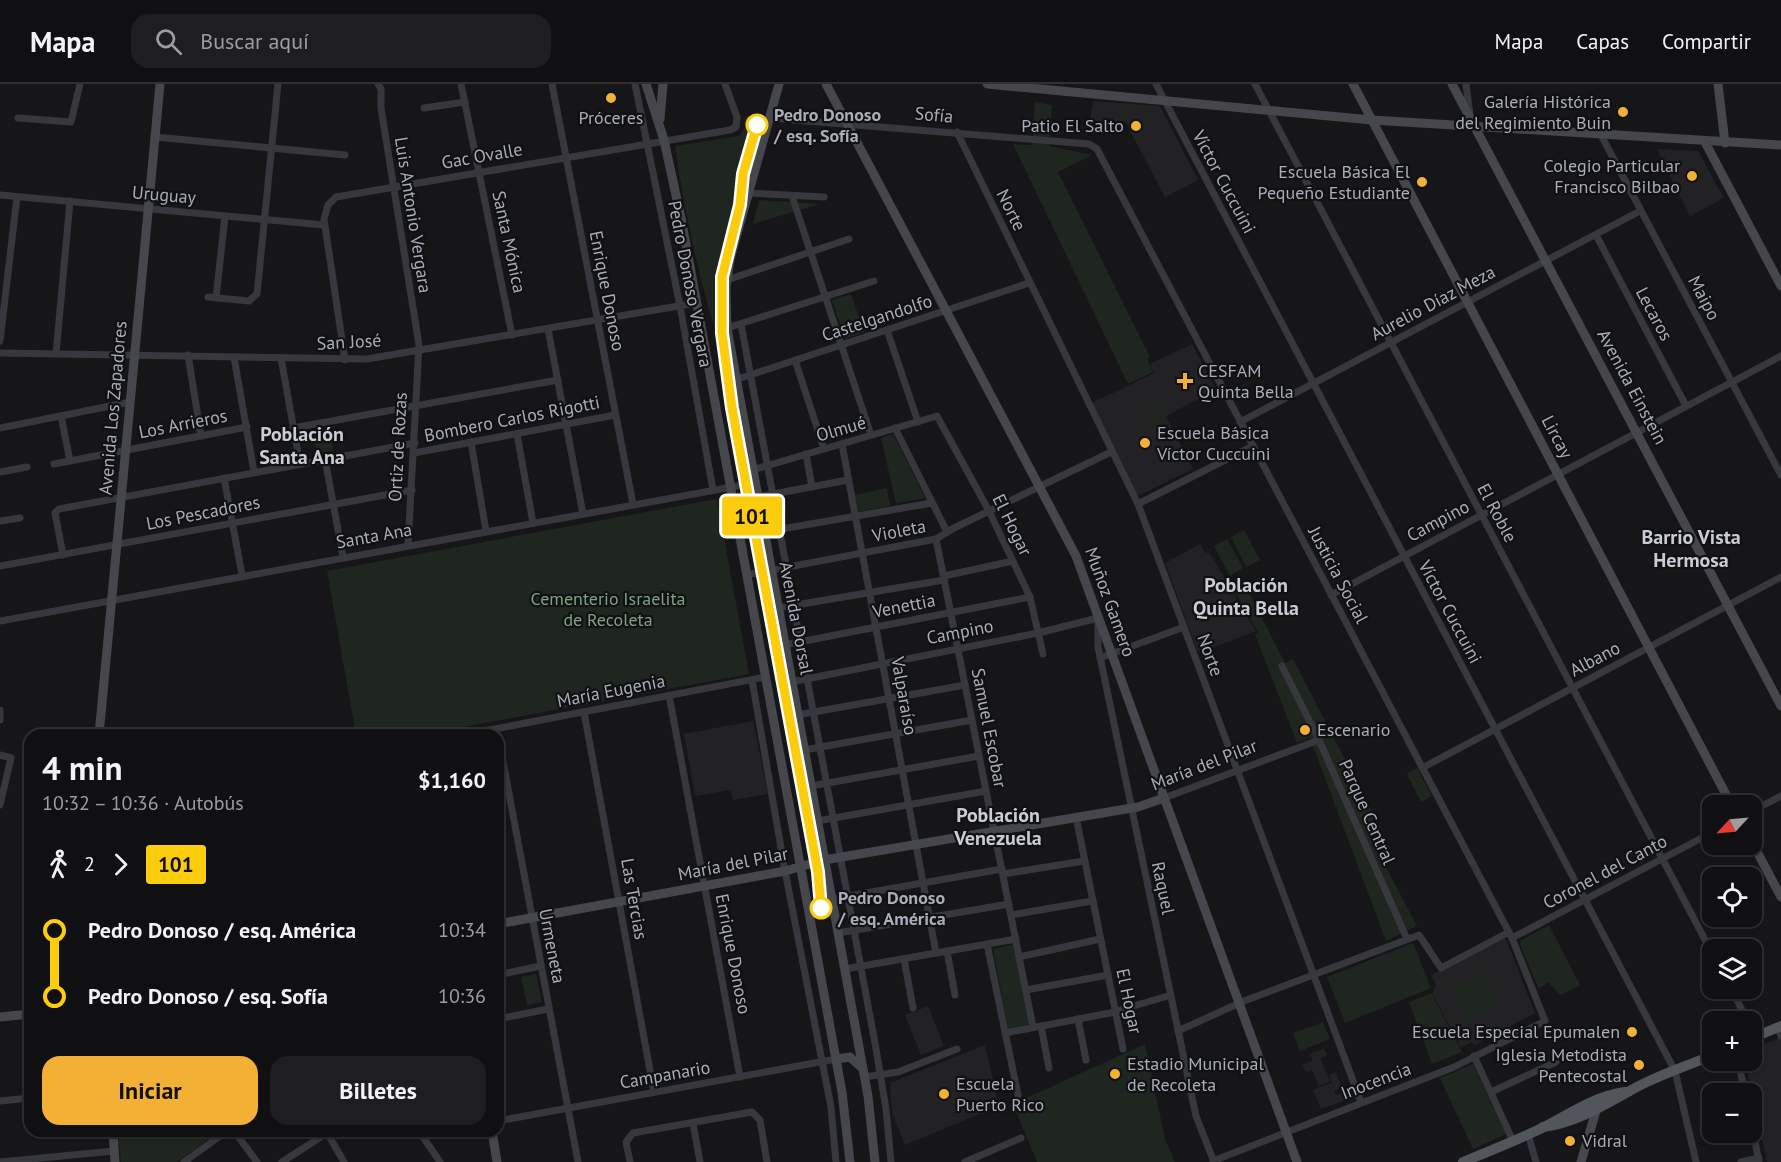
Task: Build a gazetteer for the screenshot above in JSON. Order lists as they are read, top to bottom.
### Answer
{
  "streets": {
    "main road": [
      "Avenida Einstein",
      "Avenida Los Zapadores",
      "Lircay",
      "Muñoz Gamero",
      "Avenida Dorsal",
      "María del Pilar"
    ],
    "street": [
      "Sofía",
      "Gac Ovalle",
      "Víctor Cuccuini",
      "Uruguay",
      "Norte",
      "Luis Antonio Vergara",
      "Santa Mónica",
      "Pedro Donoso Vergara",
      "Enrique Donoso",
      "Maipo",
      "Aurelio Díaz Meza",
      "Lecaros",
      "Castelgandolfo",
      "San José",
      "Bombero Carlos Rigotti",
      "Los Arrieros",
      "Olmué",
      "Ortiz de Rozas",
      "Los Pescadores",
      "El Roble",
      "Campino",
      "El Hogar",
      "Violeta",
      "Santa Ana",
      "Justicia Social",
      "Venettia",
      "Albano",
      "María Eugenia",
      "Valparaíso",
      "Samuel Escobar",
      "Parque Central",
      "Coronel del Canto",
      "Raquel",
      "Las Tercias",
      "Urmeneta",
      "Campanario",
      "Inocencia"
    ]
  },
  "crossings": [
    ["Sofía", "Norte"],
    ["Sofía", "Justicia Social"],
    ["Sofía", "Muñoz Gamero"],
    ["Sofía", "Avenida Dorsal"],
    ["Gac Ovalle", "Uruguay"],
    ["Gac Ovalle", "Luis Antonio Vergara"],
    ["Gac Ovalle", "Santa Mónica"],
    ["Gac Ovalle", "Pedro Donoso Vergara"],
    ["Gac Ovalle", "Enrique Donoso"],
    ["Víctor Cuccuini", "Aurelio Díaz Meza"],
    ["Víctor Cuccuini", "Campino"],
    ["Víctor Cuccuini", "Albano"],
    ["Víctor Cuccuini", "Coronel del Canto"],
    ["Uruguay", "Avenida Los Zapadores"],
    ["Norte", "Castelgandolfo"],
    ["Norte", "Violeta"],
    ["Norte", "María del Pilar"],
    ["Norte", "Inocencia"],
    ["Luis Antonio Vergara", "San José"],
    ["Luis Antonio Vergara", "Ortiz de Rozas"],
    ["Santa Mónica", "San José"],
    ["Pedro Donoso Vergara", "San José"],
    ["Pedro Donoso Vergara", "Santa Ana"],
    ["Enrique Donoso", "San José"],
    ["Enrique Donoso", "Bombero Carlos Rigotti"],
    ["Enrique Donoso", "Santa Ana"],
    ["Enrique Donoso", "María Eugenia"],
    ["Enrique Donoso", "María del Pilar"],
    ["Enrique Donoso", "Campanario"],
    ["Maipo", "Aurelio Díaz Meza"],
    ["Maipo", "Campino"],
    ["Aurelio Díaz Meza", "Lecaros"],
    ["Aurelio Díaz Meza", "Avenida Einstein"],
    ["Aurelio Díaz Meza", "Lircay"],
    ["Aurelio Díaz Meza", "El Roble"],
    ["Aurelio Díaz Meza", "Justicia Social"],
    ["Lecaros", "Campino"],
    ["Castelgandolfo", "Muñoz Gamero"],
    ["Castelgandolfo", "Avenida Dorsal"],
    ["San José", "Avenida Los Zapadores"],
    ["San José", "Ortiz de Rozas"],
    ["Avenida Einstein", "Campino"],
    ["Avenida Einstein", "Albano"],
    ["Avenida Los Zapadores", "Bombero Carlos Rigotti"],
    ["Avenida Los Zapadores", "Los Arrieros"],
    ["Avenida Los Zapadores", "Los Pescadores"],
    ["Avenida Los Zapadores", "Santa Ana"],
    ["Bombero Carlos Rigotti", "Ortiz de Rozas"],
    ["Bombero Carlos Rigotti", "Los Pescadores"],
    ["Olmué", "El Hogar"],
    ["Olmué", "Avenida Dorsal"],
    ["Olmué", "Valparaíso"],
    ["Lircay", "Campino"],
    ["Lircay", "Albano"],
    ["Ortiz de Rozas", "Los Pescadores"],
    ["Ortiz de Rozas", "Santa Ana"],
    ["El Roble", "Campino"],
    ["El Roble", "Albano"],
    ["El Roble", "Coronel del Canto"],
    ["Campino", "El Hogar"],
    ["Campino", "Justicia Social"],
    ["Campino", "Muñoz Gamero"],
    ["Campino", "Avenida Dorsal"],
    ["Campino", "Valparaíso"],
    ["Campino", "Samuel Escobar"],
    ["Campino", "Raquel"],
    ["El Hogar", "Violeta"],
    ["El Hogar", "Venettia"],
    ["El Hogar", "María del Pilar"],
    ["Violeta", "Muñoz Gamero"],
    ["Violeta", "Avenida Dorsal"],
    ["Violeta", "Valparaíso"],
    ["Violeta", "Samuel Escobar"],
    ["Santa Ana", "Avenida Dorsal"],
    ["Justicia Social", "Albano"],
    ["Justicia Social", "Coronel del Canto"],
    ["Justicia Social", "Inocencia"],
    ["Muñoz Gamero", "María del Pilar"],
    ["Muñoz Gamero", "Raquel"],
    ["Muñoz Gamero", "Inocencia"],
    ["Venettia", "Avenida Dorsal"],
    ["Venettia", "Valparaíso"],
    ["Venettia", "Samuel Escobar"],
    ["Avenida Dorsal", "María del Pilar"],
    ["María Eugenia", "Las Tercias"],
    ["Valparaíso", "María del Pilar"],
    ["Samuel Escobar", "María del Pilar"],
    ["María del Pilar", "Parque Central"],
    ["María del Pilar", "Raquel"],
    ["María del Pilar", "Las Tercias"],
    ["María del Pilar", "Urmeneta"],
    ["Parque Central", "Coronel del Canto"],
    ["Raquel", "Inocencia"],
    ["Las Tercias", "Campanario"],
    ["Urmeneta", "Campanario"]
  ],
  "districts": [
    "Población Santa Ana",
    "Barrio Vista Hermosa",
    "Población Quinta Bella",
    "Población Venezuela"
  ],
  "parks": ["Cementerio Israelita de Recoleta"],
  "places": {
    "other": [
      "Próceres",
      "Galería Histórica del Regimiento Buin",
      "Pedro Donoso / esq. Sofía",
      "Patio El Salto",
      "Colegio Particular Francisco Bilbao",
      "Escuela Básica El Pequeño Estudiante",
      "Escuela Básica Víctor Cuccuini",
      "Escenario",
      "Pedro Donoso / esq. América",
      "Escuela Especial Epumalen",
      "Iglesia Metodista Pentecostal",
      "Estadio Municipal de Recoleta",
      "Escuela Puerto Rico",
      "Vidral"
    ],
    "health": ["CESFAM Quinta Bella"]
  },
  "lines": ["bus line 101"],
  "north": "bottom left",
  "page": {
    "header": "Mapa",
    "search": "Buscar aquí",
    "nav": ["Mapa", "Capas", "Compartir"],
    "on_map": "101",
    "heading": ["4 min", "10:32 – 10:36 · Autobús", "$1,160"],
    "map_buttons": ["+", "−"],
    "legs": ["2", "101"],
    "list": [
      {
        "name": "Pedro Donoso / esq. América",
        "value": "10:34"
      },
      {
        "name": "Pedro Donoso / esq. Sofía",
        "value": "10:36"
      }
    ],
    "buttons": ["Iniciar", "Billetes"]
  }
}
